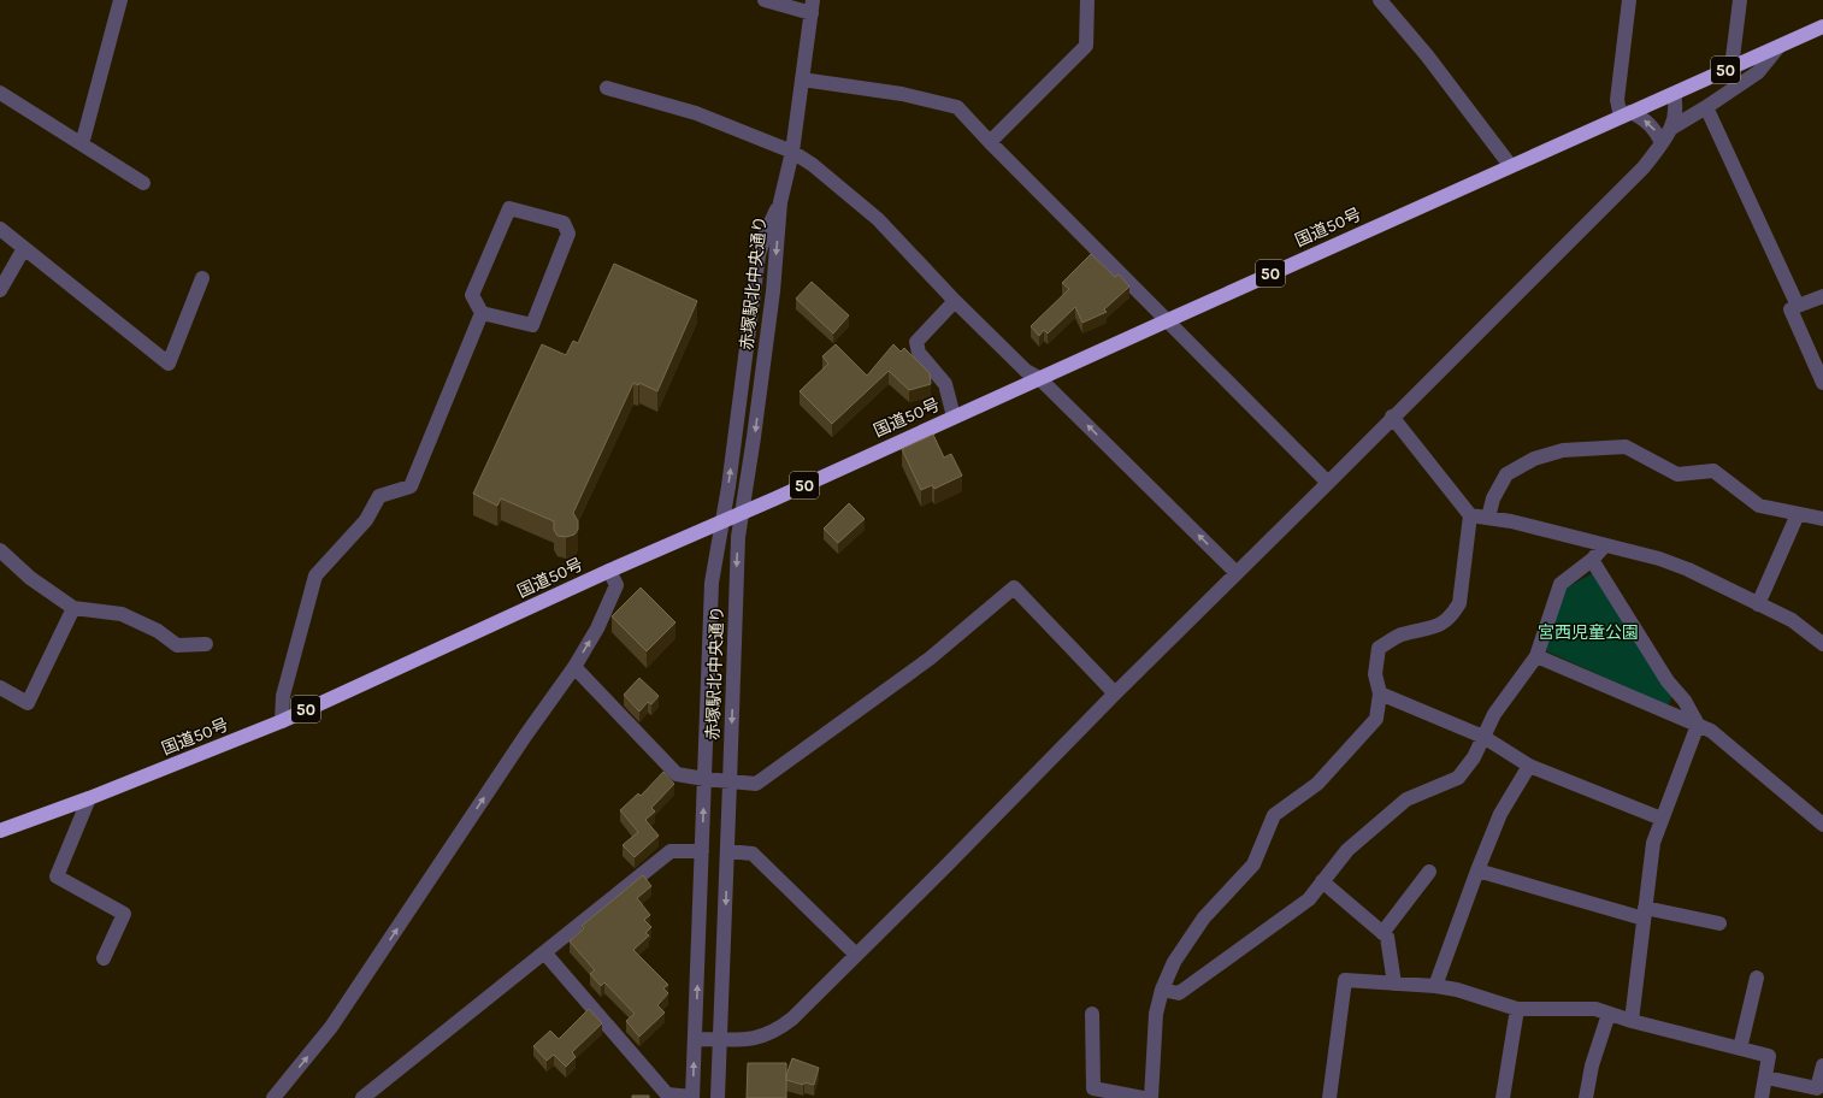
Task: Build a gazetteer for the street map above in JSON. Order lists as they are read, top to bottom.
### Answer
{
  "streets": {
    "highway": ["50", "国道50号"],
    "street": ["赤塚駅北中央通り"]
  },
  "crossings": [
    ["国道50号", "赤塚駅北中央通り"]
  ],
  "parks": ["宮西児童公園"]
}
